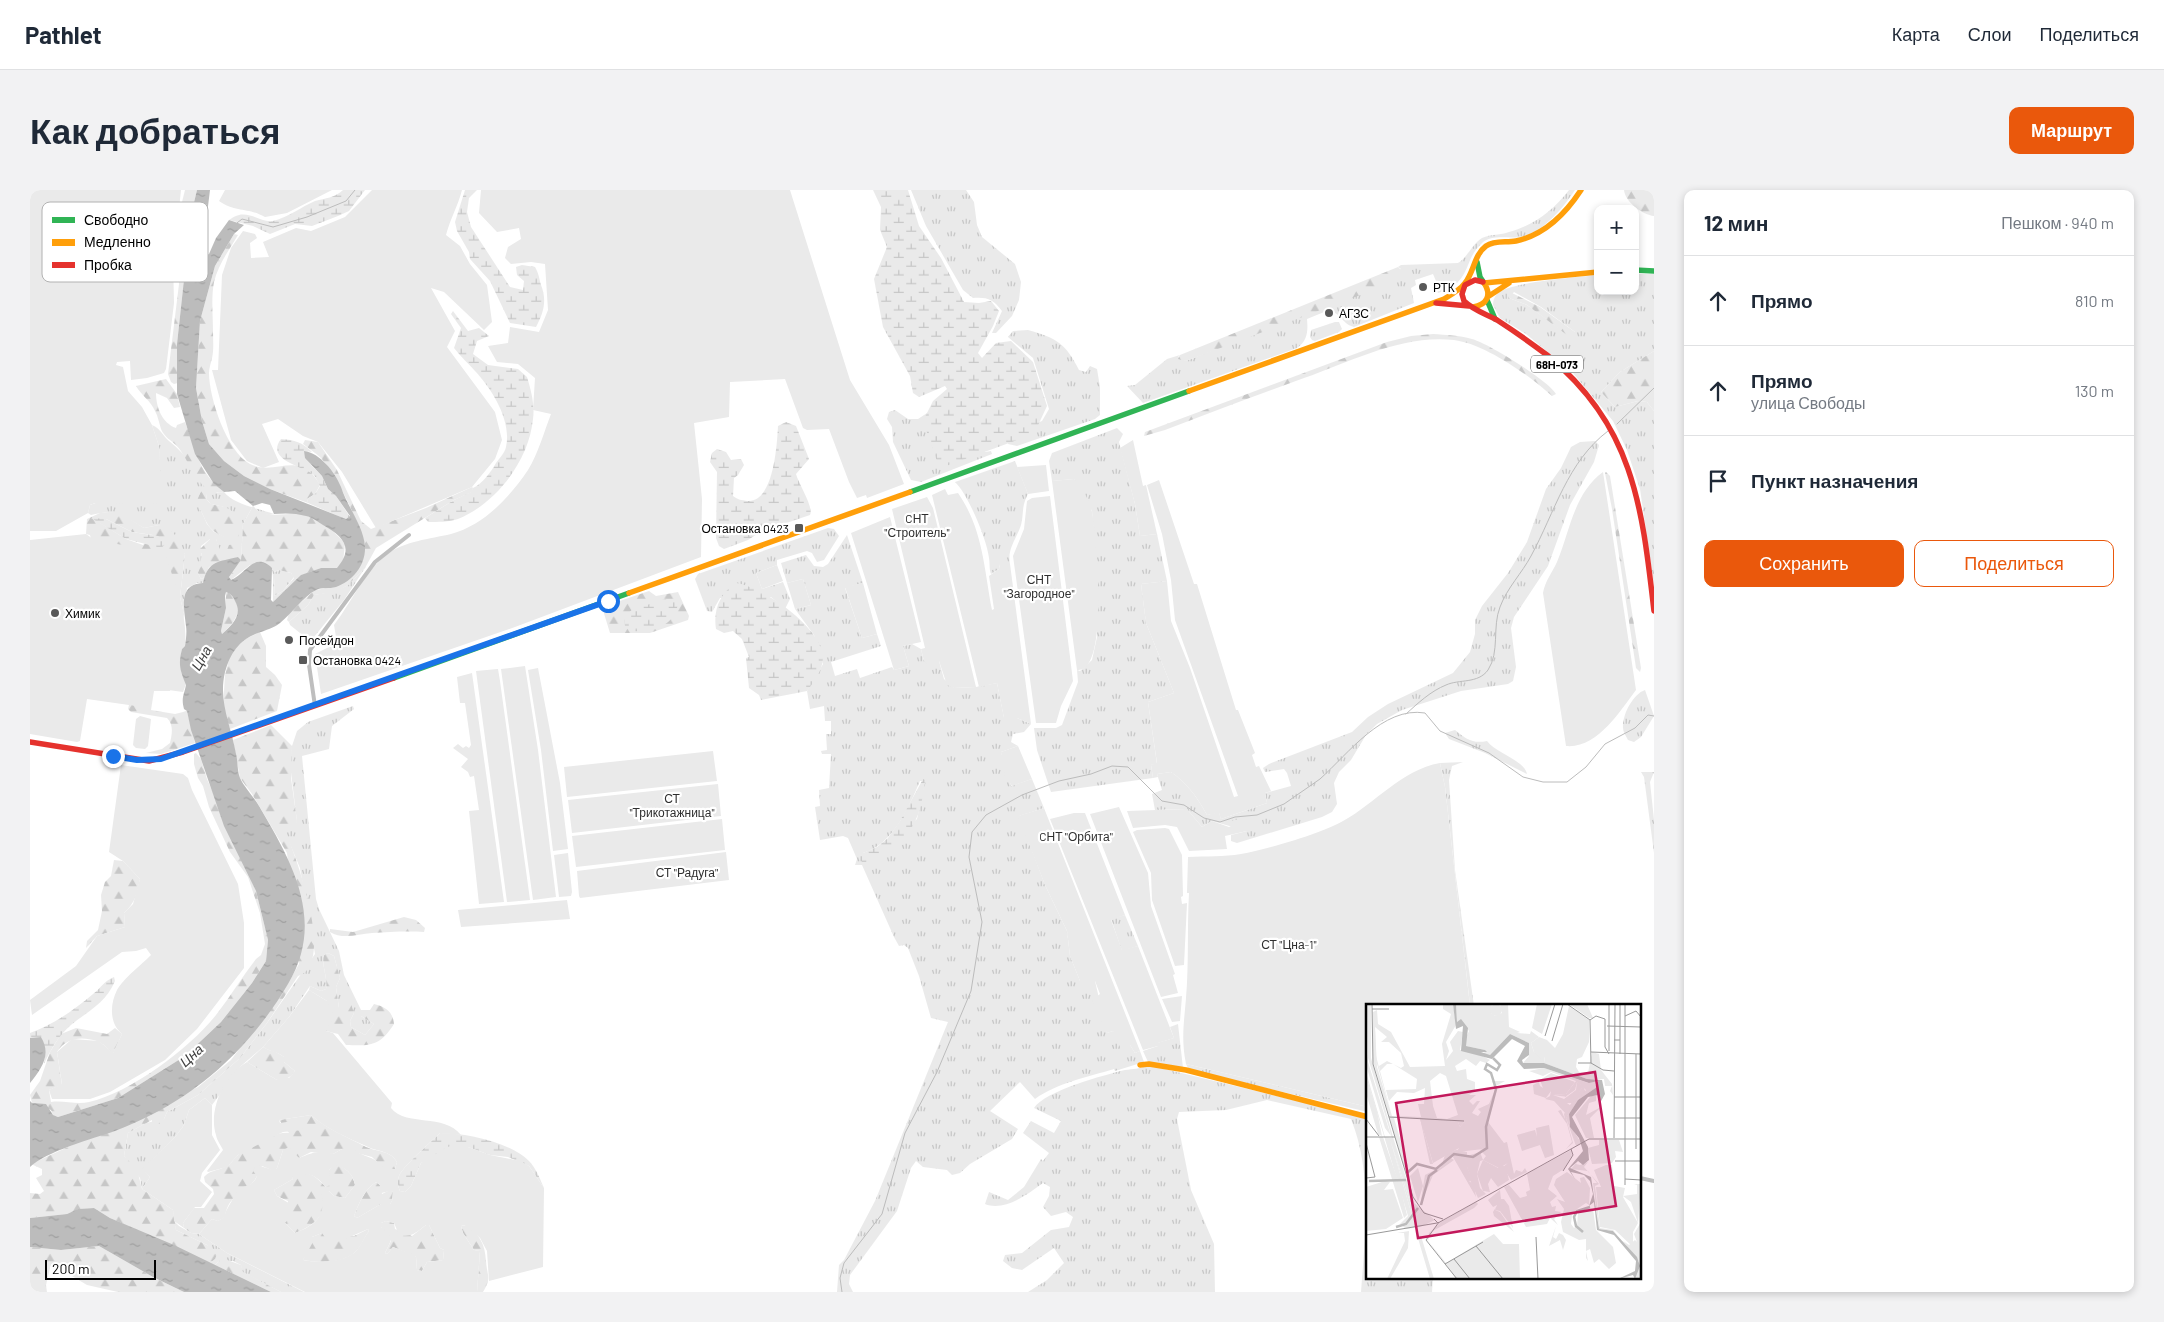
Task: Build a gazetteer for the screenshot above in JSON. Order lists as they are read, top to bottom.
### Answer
{
  "streets": {
    "main road": ["68Н-073"]
  },
  "water": ["Цна"],
  "parks": [
    "CНТ \"Строитель\"",
    "СНТ \"Загородное\"",
    "СТ \"Трикотажница\"",
    "CНТ \"Орбита\"",
    "СТ \"Радуга\"",
    "СТ \"Цна-1\""
  ],
  "places": {
    "other": [
      "РТК",
      "АГЗС",
      "Химик",
      "Посейдон"
    ],
    "transit": ["Остановка 0423", "Остановка 0424"]
  },
  "legend": ["Свободно", "Медленно", "Пробка"],
  "scale_bar": "200 m",
  "page": {
    "header": "Pathlet",
    "nav": ["Карта", "Слои", "Поделиться"],
    "buttons": [
      "Маршрут",
      ["Сохранить", "Поделиться"]
    ],
    "title": "Как добраться",
    "heading": ["12 мин", "Пешком · 940 m"],
    "map_buttons": ["+", "−"],
    "list": [
      ["Прямо", "810 m"],
      ["Прямо", "улица Свободы", "130 m"],
      "Пункт назначения"
    ],
    "scale": "200 m"
  }
}
